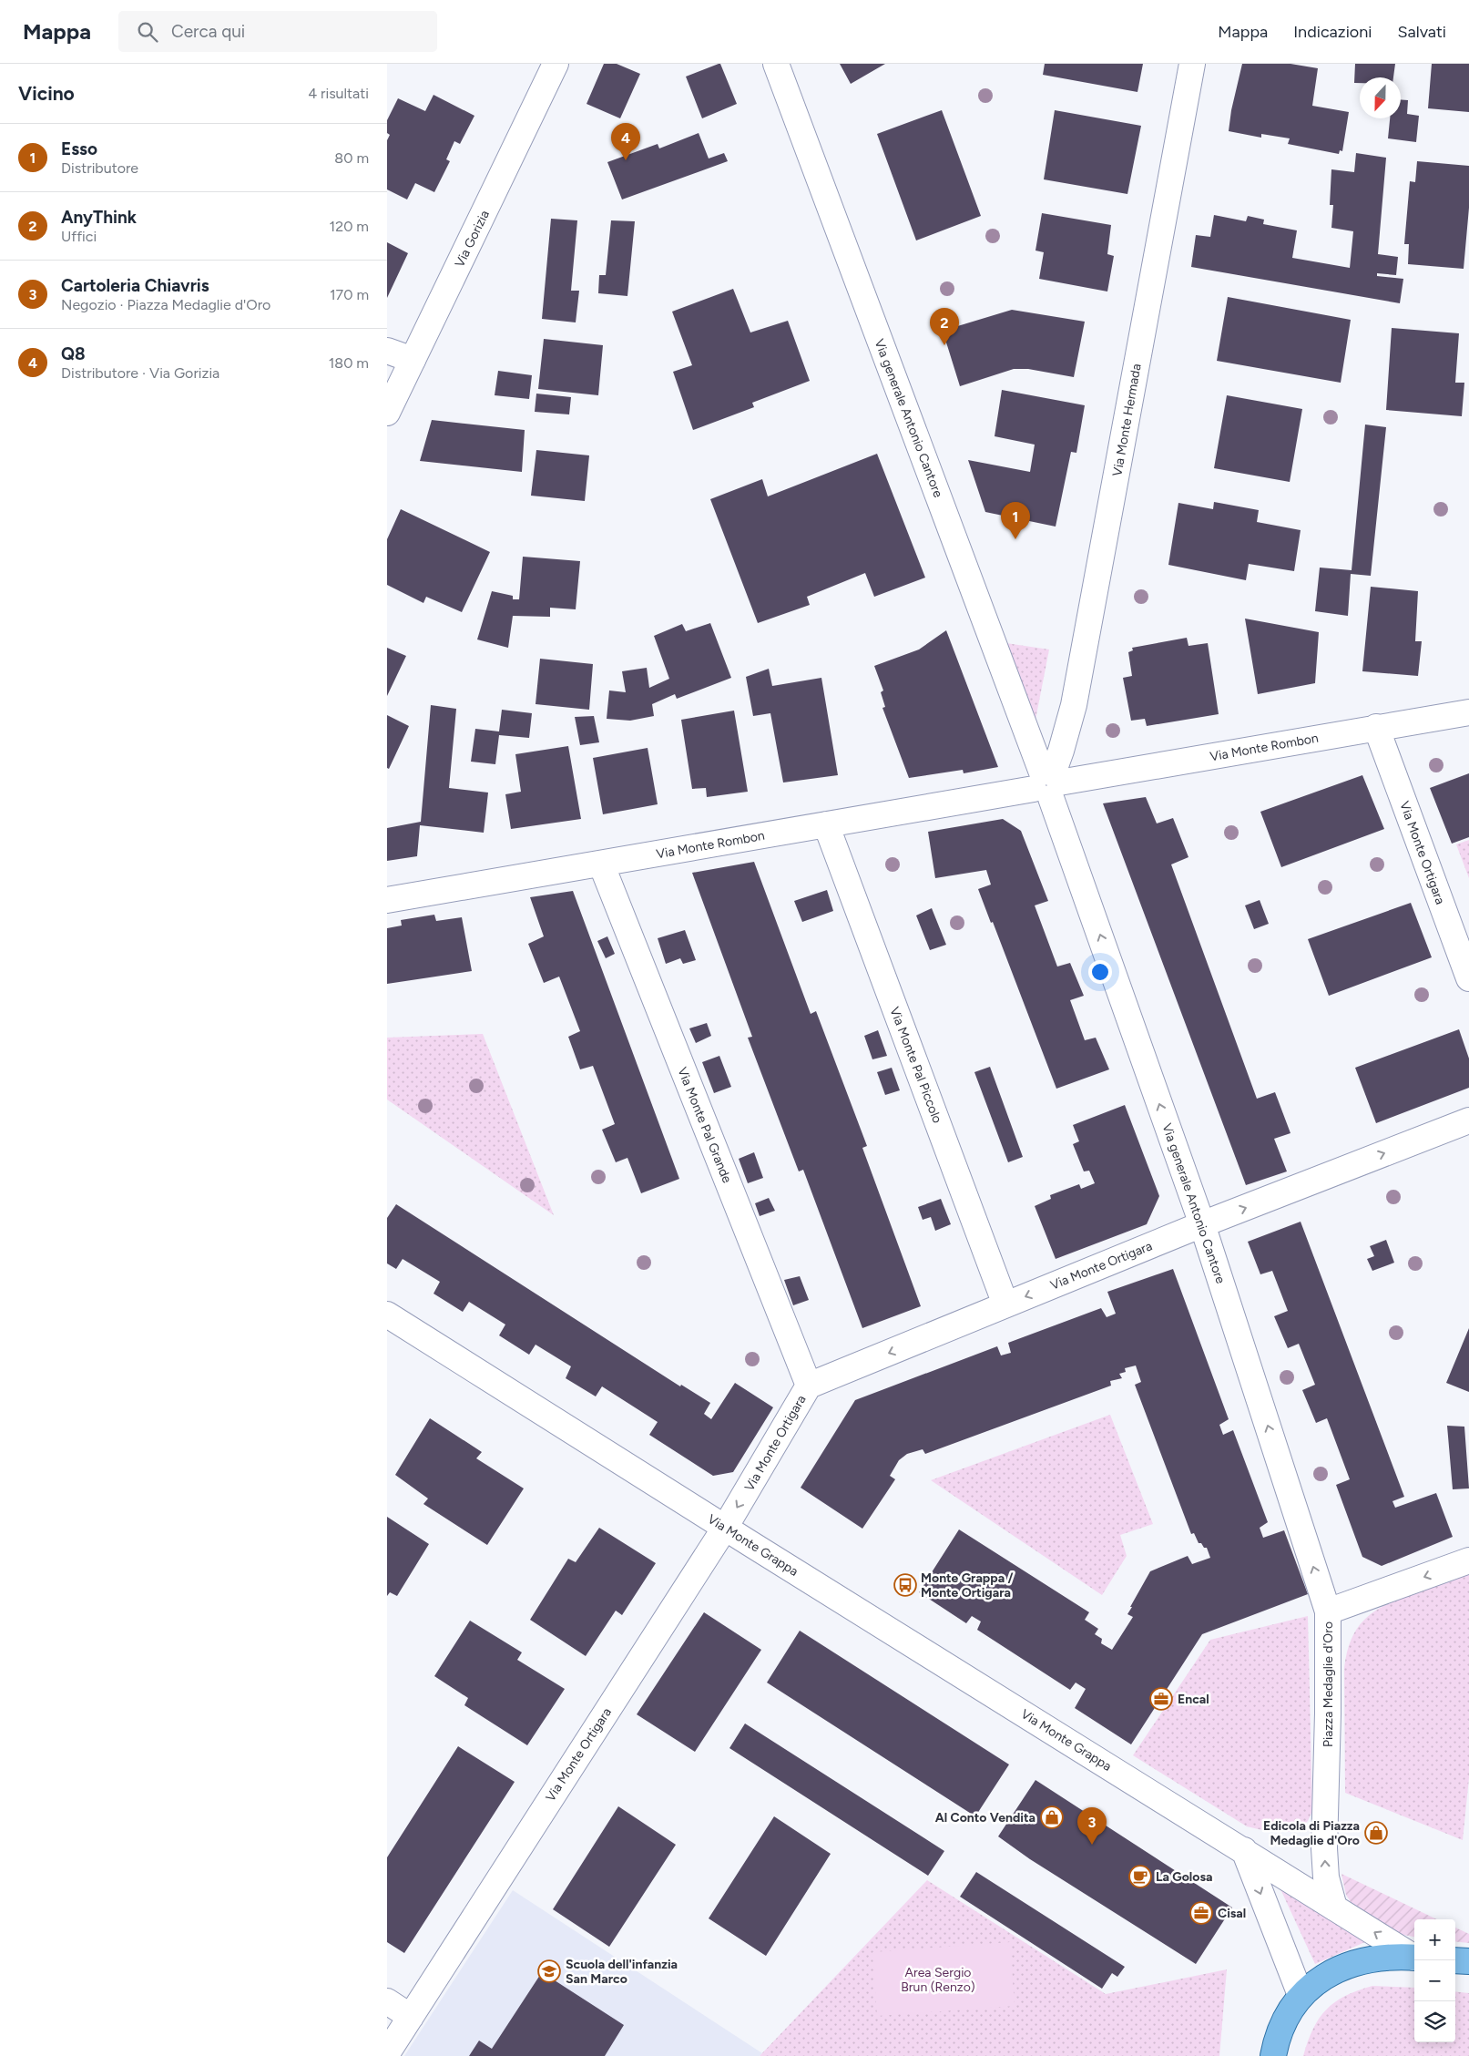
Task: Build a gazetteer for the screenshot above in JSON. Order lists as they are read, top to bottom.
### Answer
{
  "streets": {
    "street": [
      "Via Gorizia",
      "Via generale Antonio Cantore",
      "Via Monte Hermada",
      "Via Monte Rombon",
      "Via Monte Ortigara",
      "Via Monte Pal Piccolo",
      "Via Monte Pal Grande",
      "Via Monte Grappa",
      "Piazza Medaglie d'Oro"
    ]
  },
  "crossings": [
    ["Via generale Antonio Cantore", "Via Monte Hermada"],
    ["Via generale Antonio Cantore", "Via Monte Rombon"],
    ["Via generale Antonio Cantore", "Via Monte Ortigara"],
    ["Via generale Antonio Cantore", "Piazza Medaglie d'Oro"],
    ["Via Monte Hermada", "Via Monte Rombon"],
    ["Via Monte Rombon", "Via Monte Ortigara"],
    ["Via Monte Rombon", "Via Monte Pal Piccolo"],
    ["Via Monte Rombon", "Via Monte Pal Grande"],
    ["Via Monte Ortigara", "Via Monte Pal Piccolo"],
    ["Via Monte Ortigara", "Via Monte Pal Grande"],
    ["Via Monte Ortigara", "Via Monte Grappa"]
  ],
  "one_way": ["Via generale Antonio Cantore"],
  "parks": ["Area Sergio Brun (Renzo)"],
  "places": {
    "bus stop": ["Monte Grappa / Monte Ortigara"],
    "office": ["Encal", "Cisal"],
    "shop": ["Al Conto Vendita", "Edicola di Piazza Medaglie d'Oro"],
    "cafe": ["La Golosa"],
    "school or university": ["Scuola dell'infanzia San Marco"]
  },
  "north": "bottom",
  "page": {
    "header": "Mappa",
    "search": "Cerca qui",
    "nav": ["Mappa", "Indicazioni", "Salvati"],
    "heading": ["Vicino", "4 risultati"],
    "list": [
      {
        "mark": "1",
        "name": "Esso",
        "note": "Distributore",
        "value": "80 m"
      },
      {
        "mark": "2",
        "name": "AnyThink",
        "note": "Uffici",
        "value": "120 m"
      },
      {
        "mark": "3",
        "name": "Cartoleria Chiavris",
        "note": "Negozio · Piazza Medaglie d'Oro",
        "value": "170 m"
      },
      {
        "mark": "4",
        "name": "Q8",
        "note": "Distributore · Via Gorizia",
        "value": "180 m"
      }
    ],
    "pins": [
      "4",
      "2",
      "1",
      "3"
    ],
    "map_buttons": ["+", "−"]
  }
}
